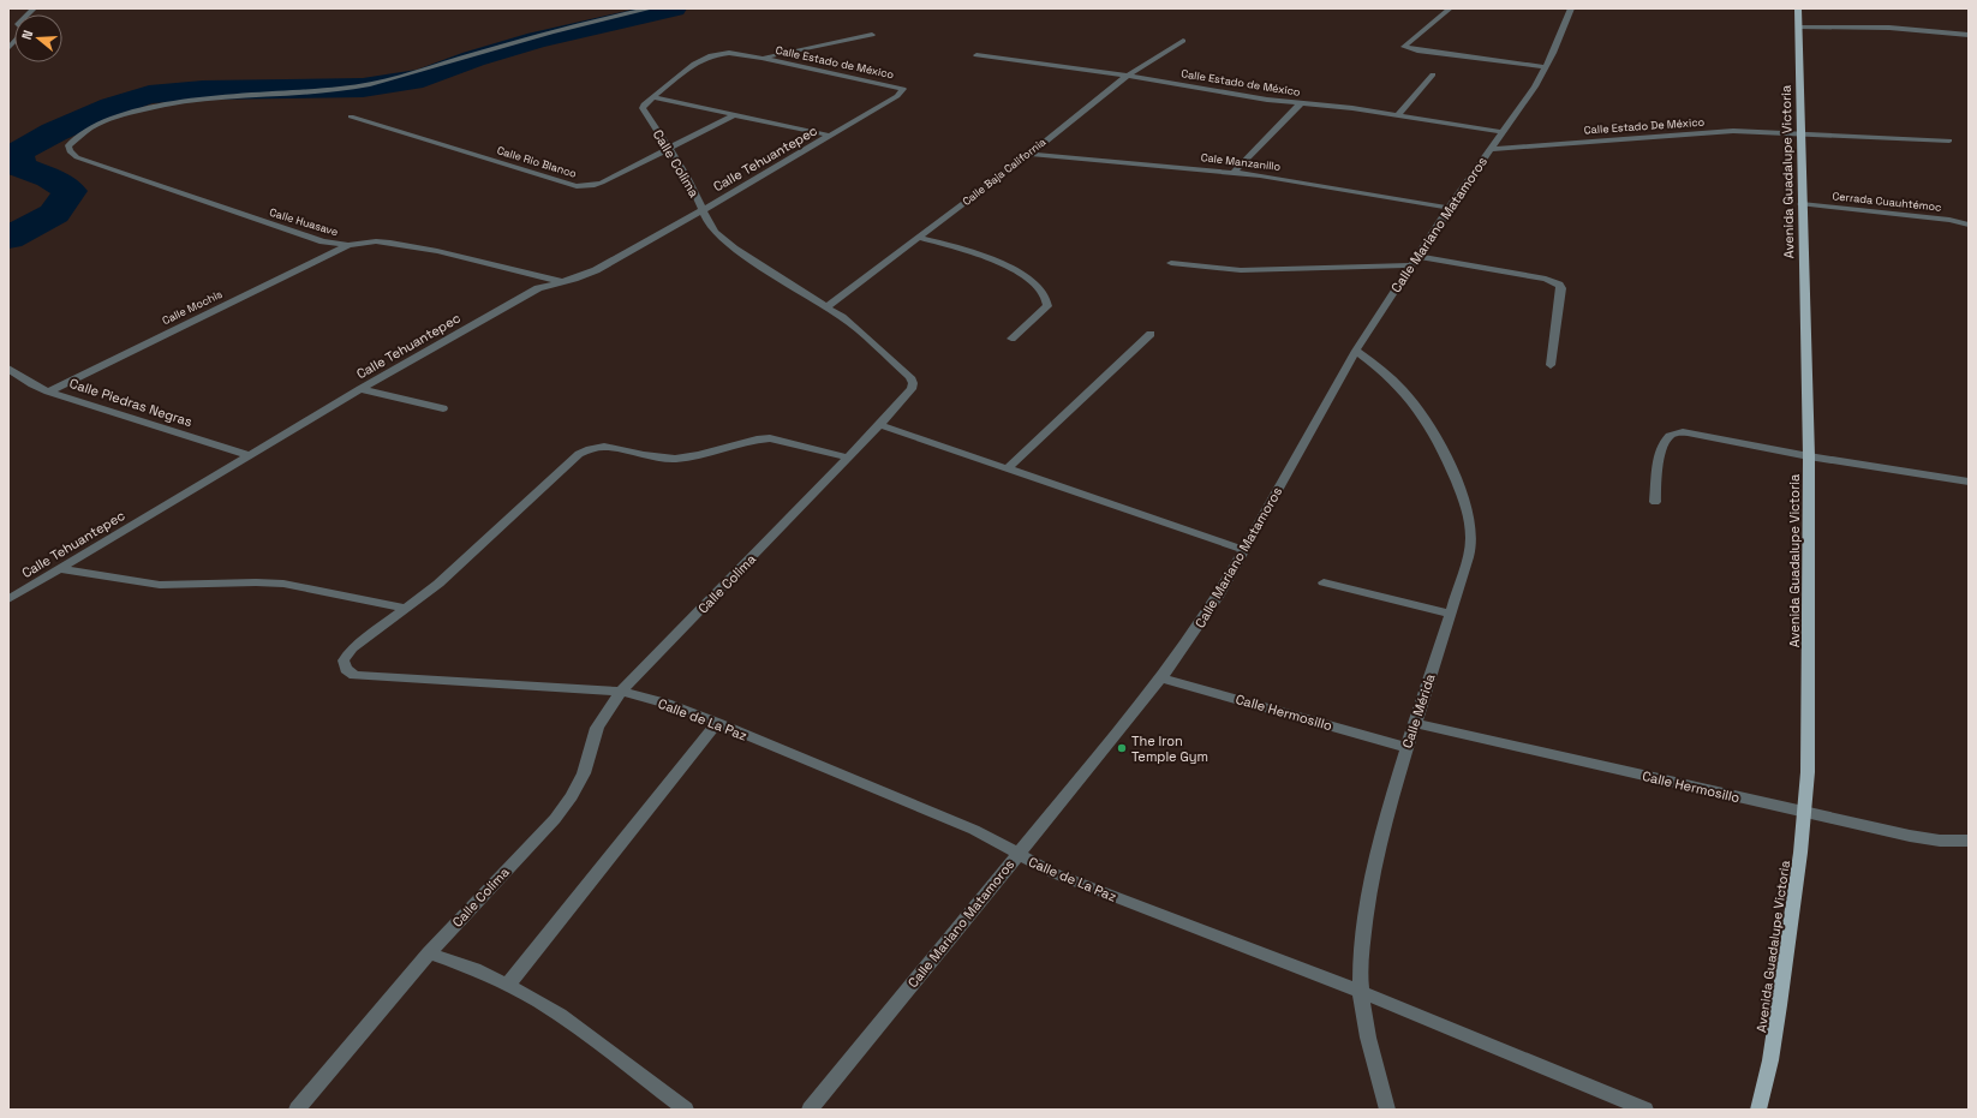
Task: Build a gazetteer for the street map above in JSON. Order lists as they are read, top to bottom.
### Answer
{
  "streets": {
    "main road": ["Avenida Guadalupe Victoria"],
    "street": [
      "Calle Estado de México",
      "Calle Estado De México",
      "Calle Tehuantepec",
      "Calle Rio Blanco",
      "Cale Manzanillo",
      "Calle Colima",
      "Calle Baja California",
      "Cerrada Cuauhtémoc",
      "Calle Huasave",
      "Calle Mariano Matamoros",
      "Calle Mochis",
      "Calle Piedras Negras",
      "Calle Mérida",
      "Calle Hermosillo",
      "Calle de La Paz"
    ]
  },
  "crossings": [
    ["Calle Estado de México", "Calle Tehuantepec"],
    ["Calle Estado de México", "Calle Colima"],
    ["Calle Estado de México", "Calle Baja California"],
    ["Calle Estado de México", "Calle Mariano Matamoros"],
    ["Calle Estado De México", "Avenida Guadalupe Victoria"],
    ["Calle Estado De México", "Calle Mariano Matamoros"],
    ["Calle Tehuantepec", "Calle Colima"],
    ["Calle Tehuantepec", "Calle Huasave"],
    ["Calle Tehuantepec", "Calle Piedras Negras"],
    ["Calle Rio Blanco", "Calle Colima"],
    ["Cale Manzanillo", "Calle Baja California"],
    ["Cale Manzanillo", "Calle Mariano Matamoros"],
    ["Calle Colima", "Calle Baja California"],
    ["Calle Colima", "Calle de La Paz"],
    ["Avenida Guadalupe Victoria", "Cerrada Cuauhtémoc"],
    ["Avenida Guadalupe Victoria", "Calle Hermosillo"],
    ["Calle Huasave", "Calle Mochis"],
    ["Calle Mariano Matamoros", "Calle Mérida"],
    ["Calle Mariano Matamoros", "Calle Hermosillo"],
    ["Calle Mariano Matamoros", "Calle de La Paz"],
    ["Calle Mochis", "Calle Piedras Negras"],
    ["Calle Mérida", "Calle Hermosillo"],
    ["Calle Mérida", "Calle de La Paz"]
  ],
  "places": ["The Iron Temple Gym"],
  "north": "left"
}
